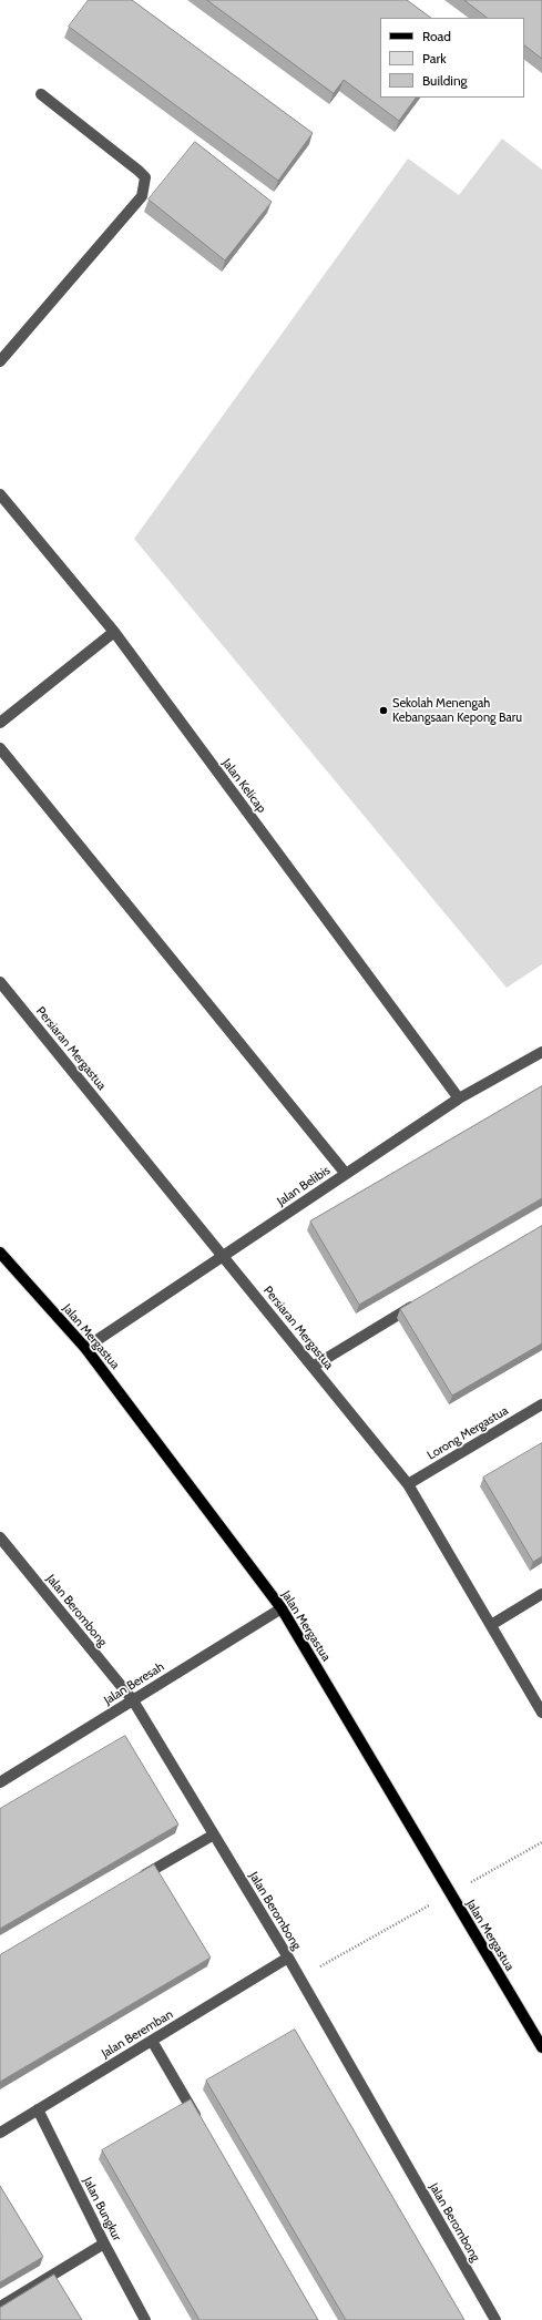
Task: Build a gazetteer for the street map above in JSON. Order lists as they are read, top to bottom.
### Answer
{
  "streets": {
    "main road": ["Jalan Mergastua"],
    "street": [
      "Jalan Kelicap",
      "Persiaran Mergastua",
      "Jalan Belibis",
      "Lorong Mergastua",
      "Jalan Berombong",
      "Jalan Beresah",
      "Jalan Beremban",
      "Jalan Bungkur"
    ]
  },
  "crossings": [
    ["Jalan Kelicap", "Jalan Belibis"],
    ["Persiaran Mergastua", "Jalan Belibis"],
    ["Persiaran Mergastua", "Lorong Mergastua"],
    ["Jalan Belibis", "Jalan Mergastua"],
    ["Jalan Mergastua", "Jalan Beresah"],
    ["Jalan Berombong", "Jalan Beresah"],
    ["Jalan Berombong", "Jalan Beremban"],
    ["Jalan Beremban", "Jalan Bungkur"]
  ],
  "places": ["Sekolah Menengah Kebangsaan Kepong Baru"],
  "legend": ["Road", "Park", "Building"]
}
